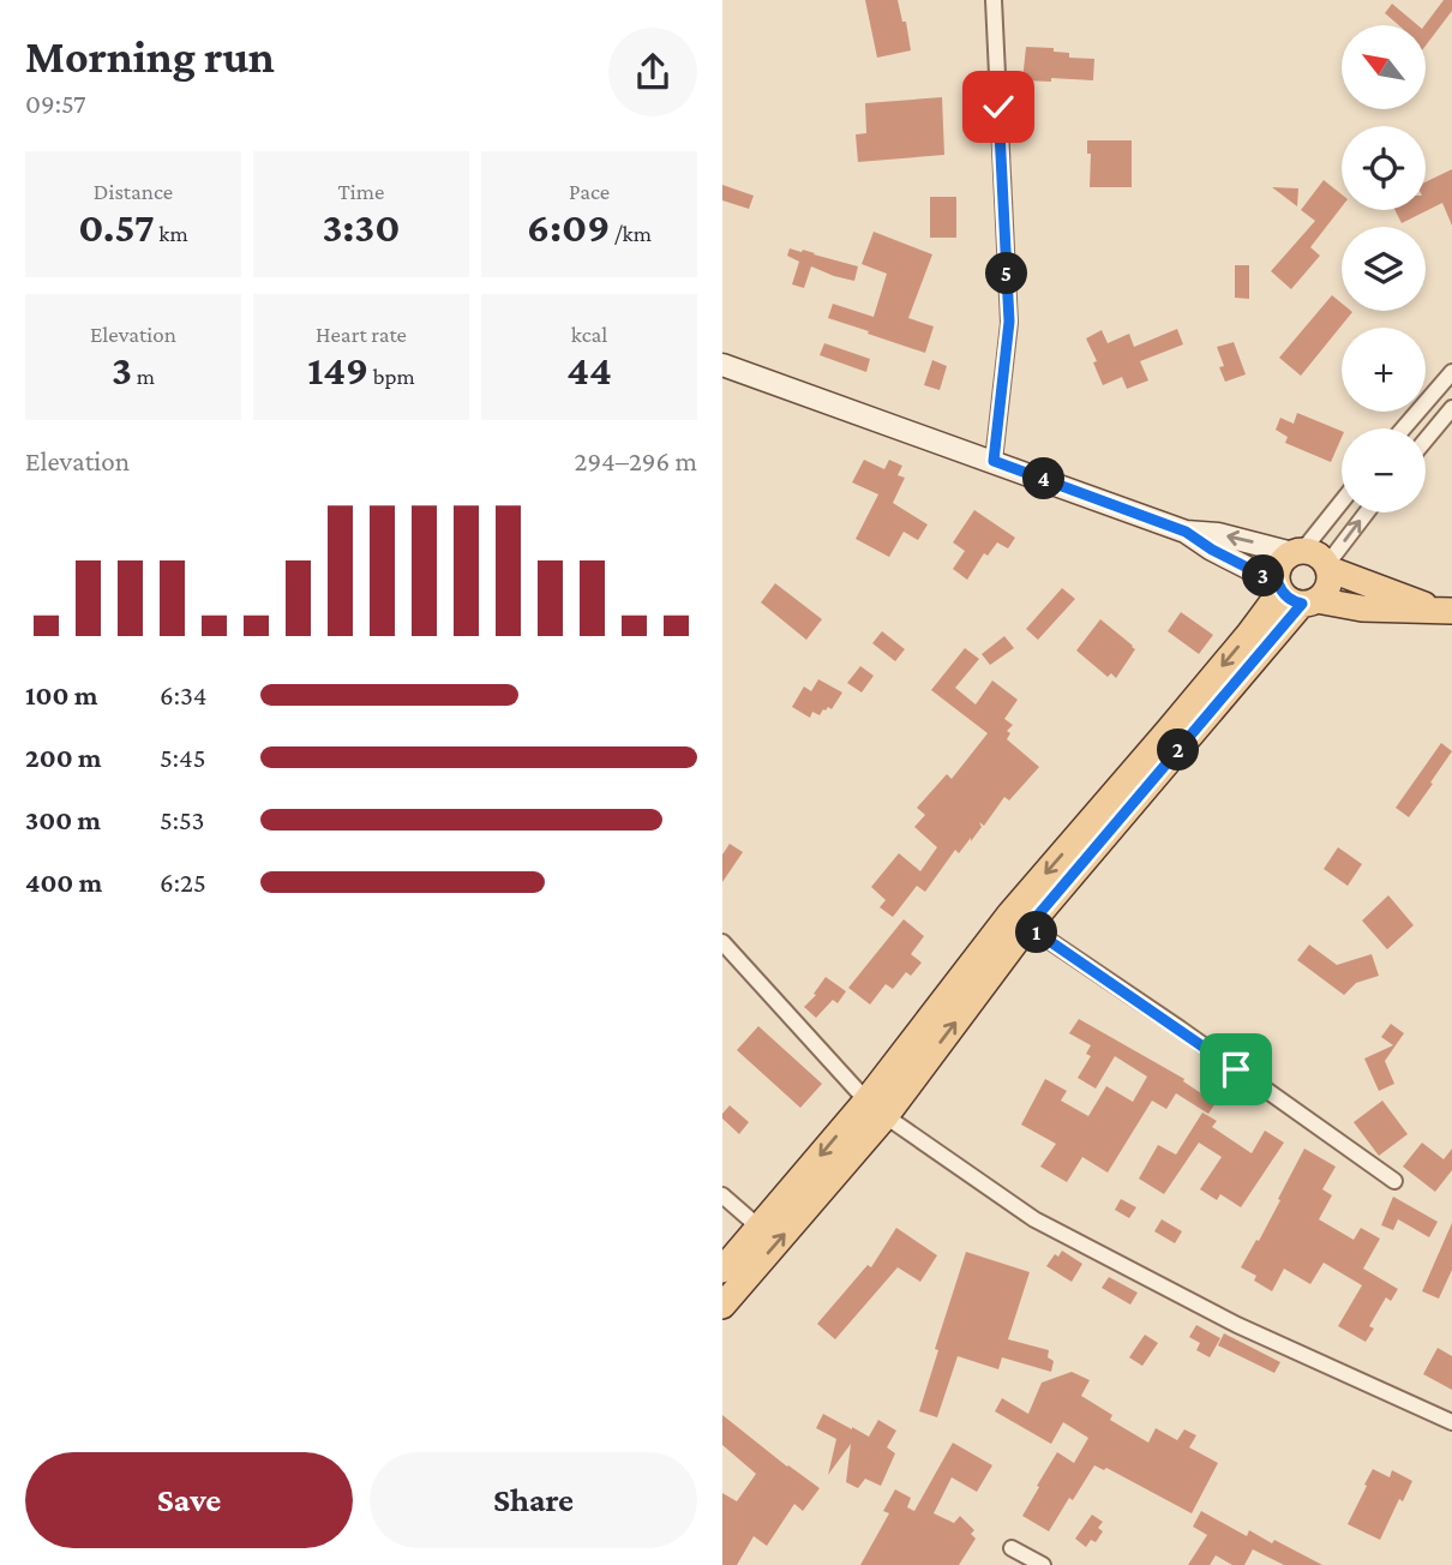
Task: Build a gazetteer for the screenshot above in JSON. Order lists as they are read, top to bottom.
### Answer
{
  "north": "top left",
  "page": {
    "heading": ["Morning run", "09:57"],
    "map_buttons": ["+", "−"],
    "stats": [
      ["Distance", "0.57 km"],
      ["Time", "3:30"],
      ["Pace", "6:09 /km"],
      ["Elevation", "3 m"],
      ["Heart rate", "149 bpm"],
      ["kcal", "44"]
    ],
    "pins": [
      "5",
      "4",
      "3",
      "2",
      "1"
    ],
    "chart": ["Elevation", "294–296 m"],
    "list": [
      {
        "name": "100 m",
        "note": "6:34"
      },
      {
        "name": "200 m",
        "note": "5:45"
      },
      {
        "name": "300 m",
        "note": "5:53"
      },
      {
        "name": "400 m",
        "note": "6:25"
      }
    ],
    "buttons": ["Save", "Share"]
  }
}
